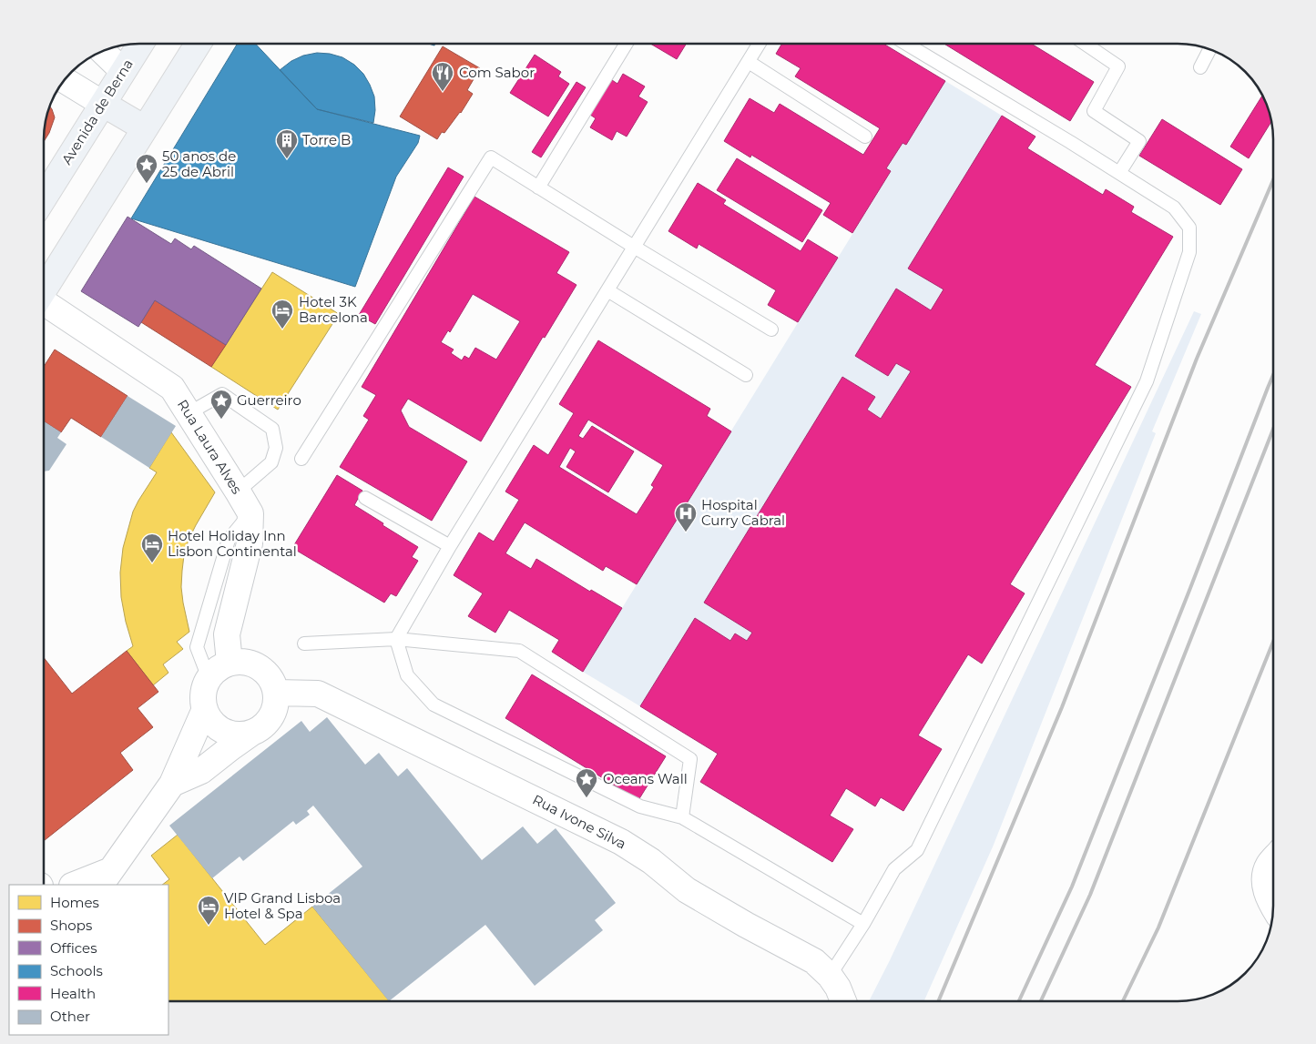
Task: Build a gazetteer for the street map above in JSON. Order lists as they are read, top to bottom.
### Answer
{
  "streets": {
    "main road": ["Avenida de Berna"],
    "street": ["Rua Laura Alves", "Rua Ivone Silva"]
  },
  "places": {
    "restaurant": ["Com Sabor"],
    "building": ["Torre B"],
    "place": ["50 anos de 25 de Abril", "Guerreiro", "Oceans Wall"],
    "hotel": ["Hotel 3K Barcelona", "Hotel Holiday Inn Lisbon Continental", "VIP Grand Lisboa Hotel & Spa"],
    "hospital": ["Hospital Curry Cabral"]
  },
  "legend": [
    "Homes",
    "Shops",
    "Offices",
    "Schools",
    "Health",
    "Other"
  ]
}
